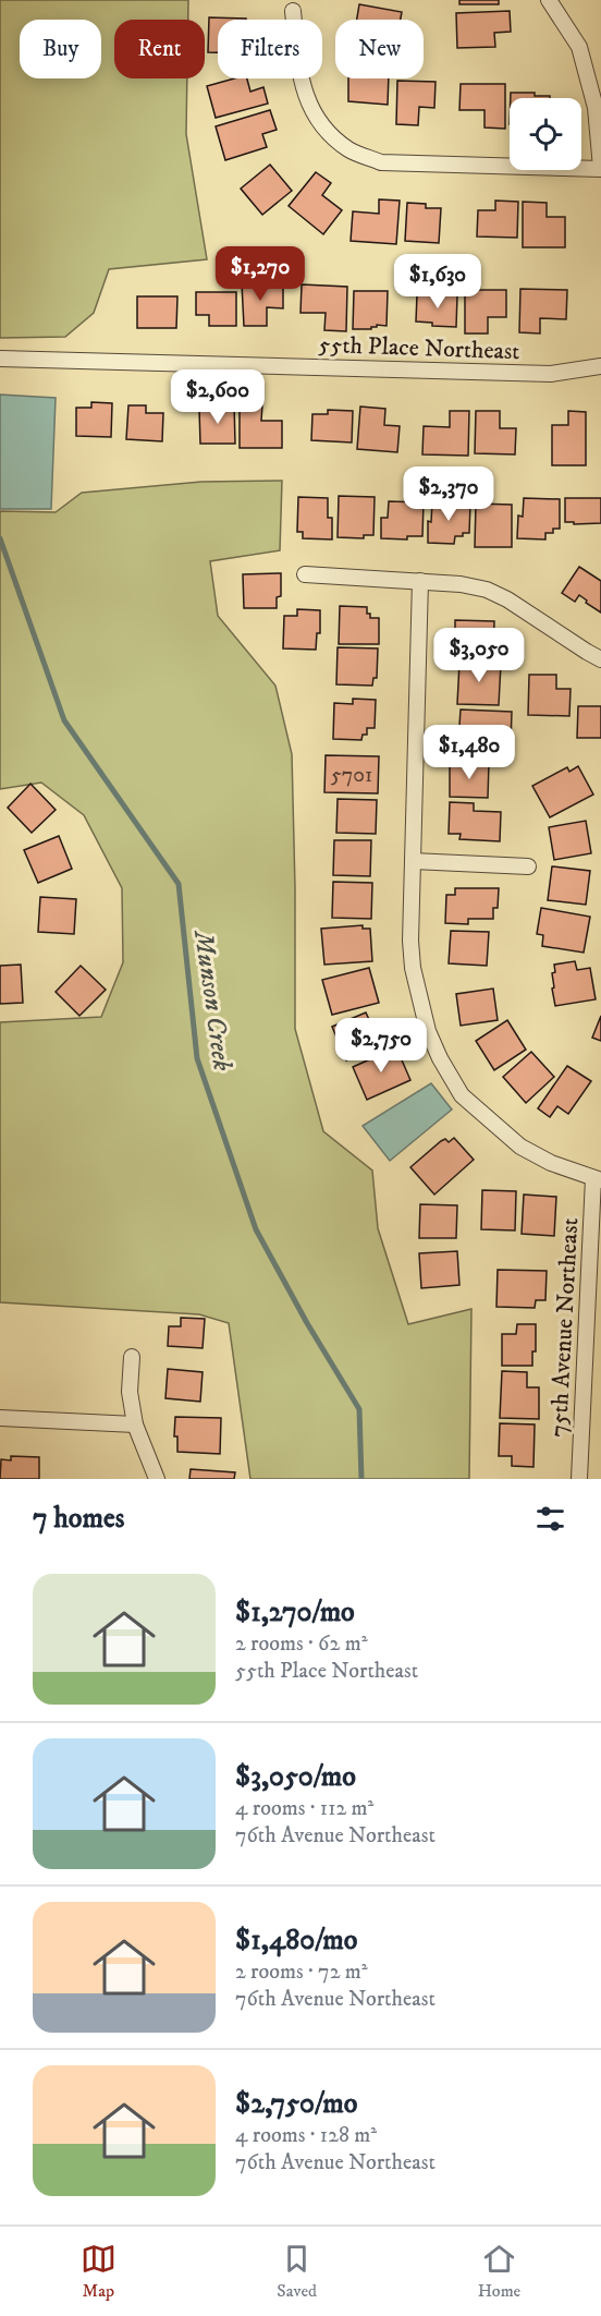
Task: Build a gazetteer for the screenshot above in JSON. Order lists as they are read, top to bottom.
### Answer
{
  "streets": {
    "street": ["55th Place Northeast", "75th Avenue Northeast"]
  },
  "water": ["Munson Creek"],
  "house_numbers": ["5701"],
  "page": {
    "chip": [
      "Buy",
      "Rent",
      "Filters",
      "New"
    ],
    "price": [
      "$1,270",
      "$1,630",
      "$2,600",
      "$2,370",
      "$3,050",
      "$1,480",
      "$2,750"
    ],
    "heading": "7 homes",
    "list": [
      {
        "name": "$1,270/mo",
        "note": "2 rooms · 62 m² · 55th Place Northeast"
      },
      {
        "name": "$3,050/mo",
        "note": "4 rooms · 112 m² · 76th Avenue Northeast"
      },
      {
        "name": "$1,480/mo",
        "note": "2 rooms · 72 m² · 76th Avenue Northeast"
      },
      {
        "name": "$2,750/mo",
        "note": "4 rooms · 128 m² · 76th Avenue Northeast"
      }
    ],
    "tabs": ["Map", "Saved", "Home"]
  }
}
